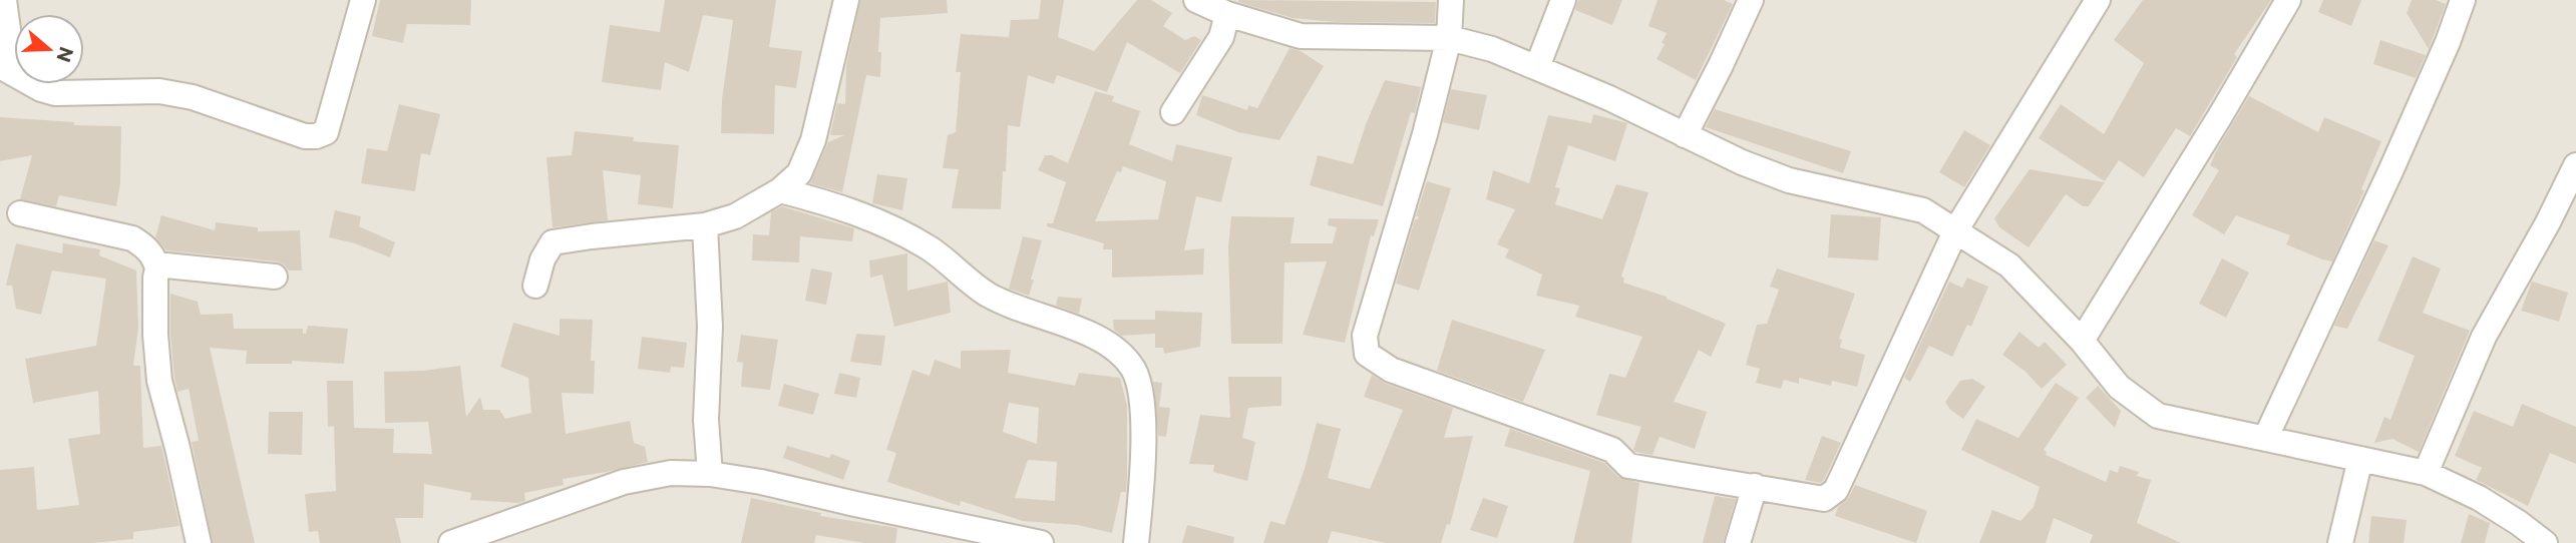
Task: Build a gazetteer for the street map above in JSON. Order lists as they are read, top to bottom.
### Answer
{
  "north": "right"
}
